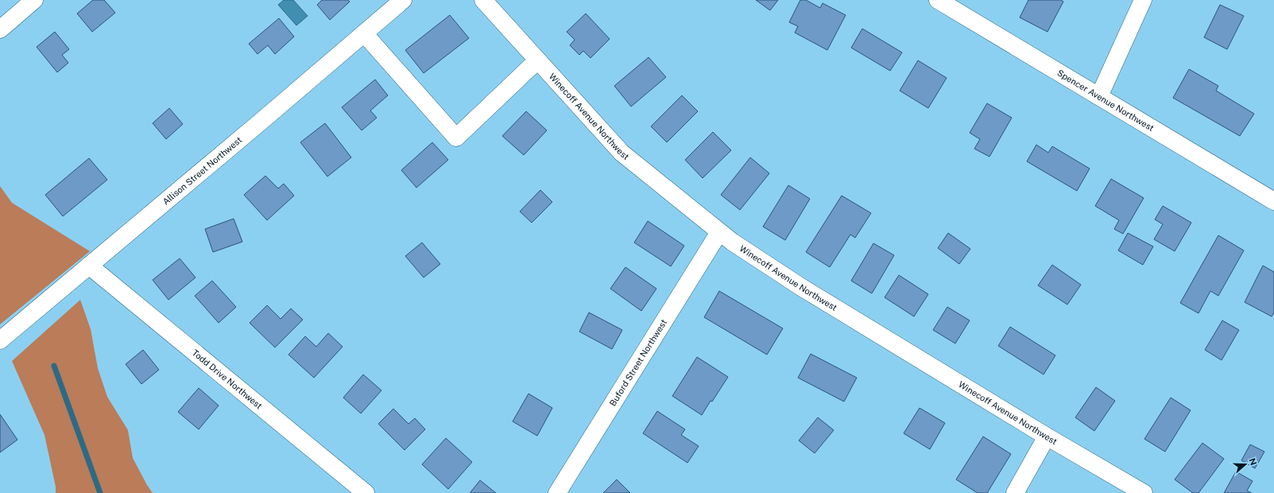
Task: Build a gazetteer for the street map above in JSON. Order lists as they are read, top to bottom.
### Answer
{
  "streets": {
    "street": [
      "Spencer Avenue Northwest",
      "Winecoff Avenue Northwest",
      "Allison Street Northwest",
      "Buford Street Northwest",
      "Todd Drive Northwest"
    ]
  },
  "crossings": [
    ["Winecoff Avenue Northwest", "Buford Street Northwest"],
    ["Allison Street Northwest", "Todd Drive Northwest"]
  ],
  "north": "right"
}
